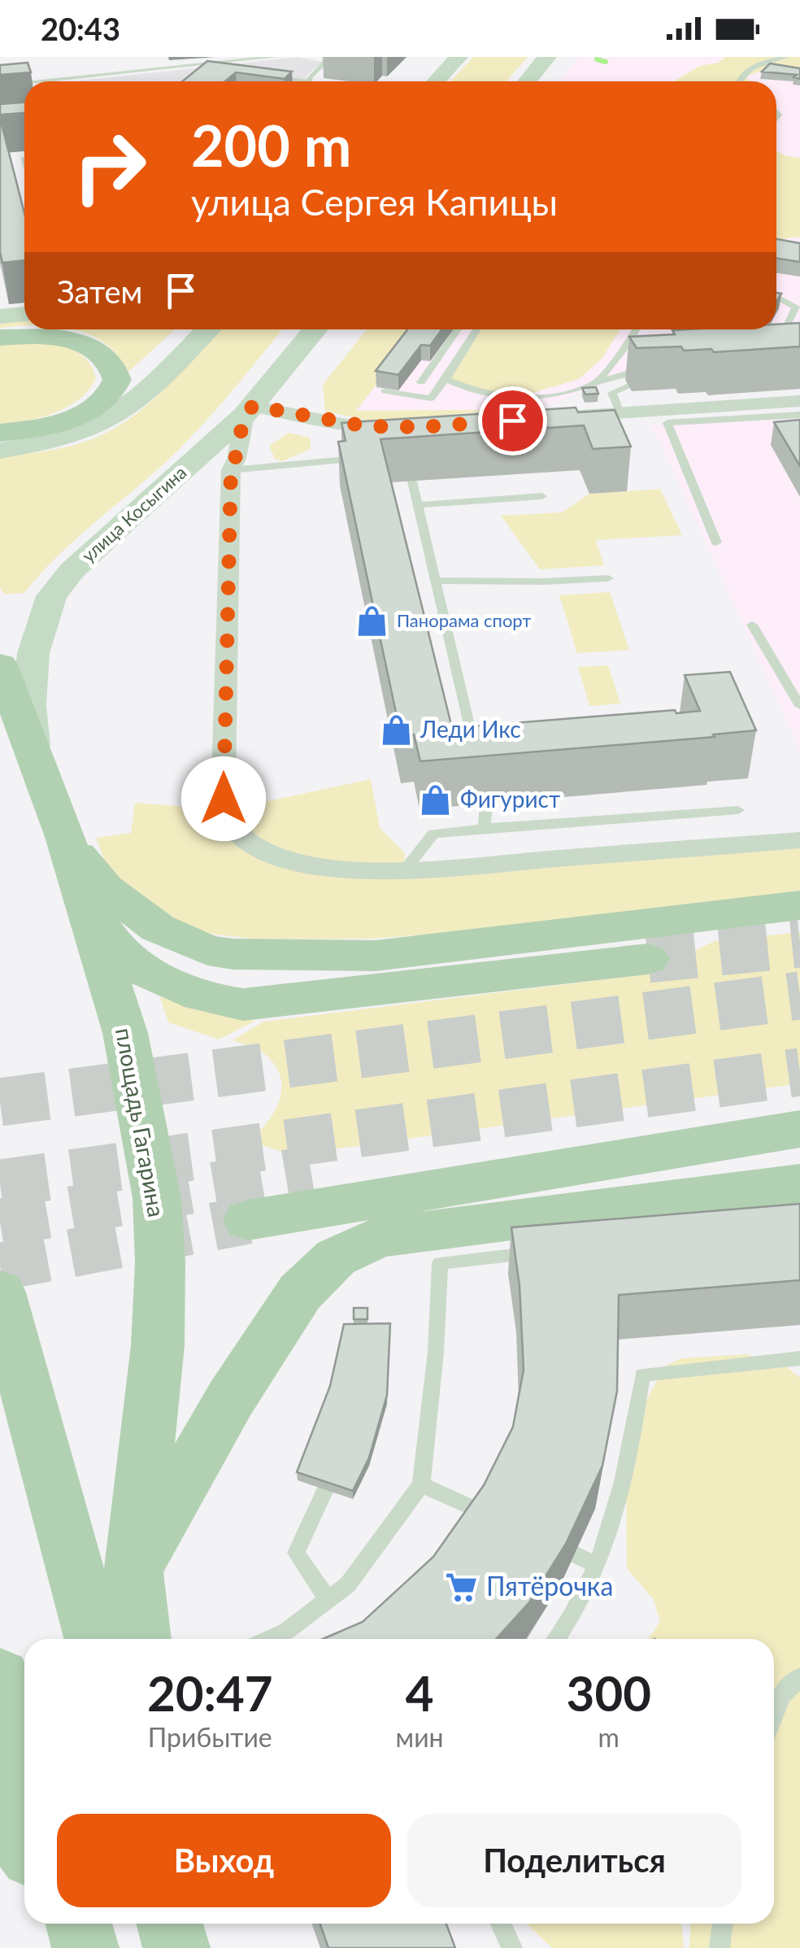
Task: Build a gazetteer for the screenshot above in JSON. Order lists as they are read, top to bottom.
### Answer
{
  "streets": {
    "main road": ["улица Косыгина", "площадь Гагарина"]
  },
  "crossings": [
    ["улица Косыгина", "площадь Гагарина"]
  ],
  "places": {
    "shop": ["Панорама спорт", "Леди Икс", "Фигурист"],
    "supermarket": ["Пятёрочка"]
  },
  "page": {
    "status": "20:43",
    "turn": ["200 m", "улица Сергея Капицы"],
    "then": "Затем",
    "eta": [
      "20:47",
      "Прибытие",
      "4",
      "мин",
      "300",
      "m"
    ],
    "buttons": ["Выход", "Поделиться"]
  }
}
